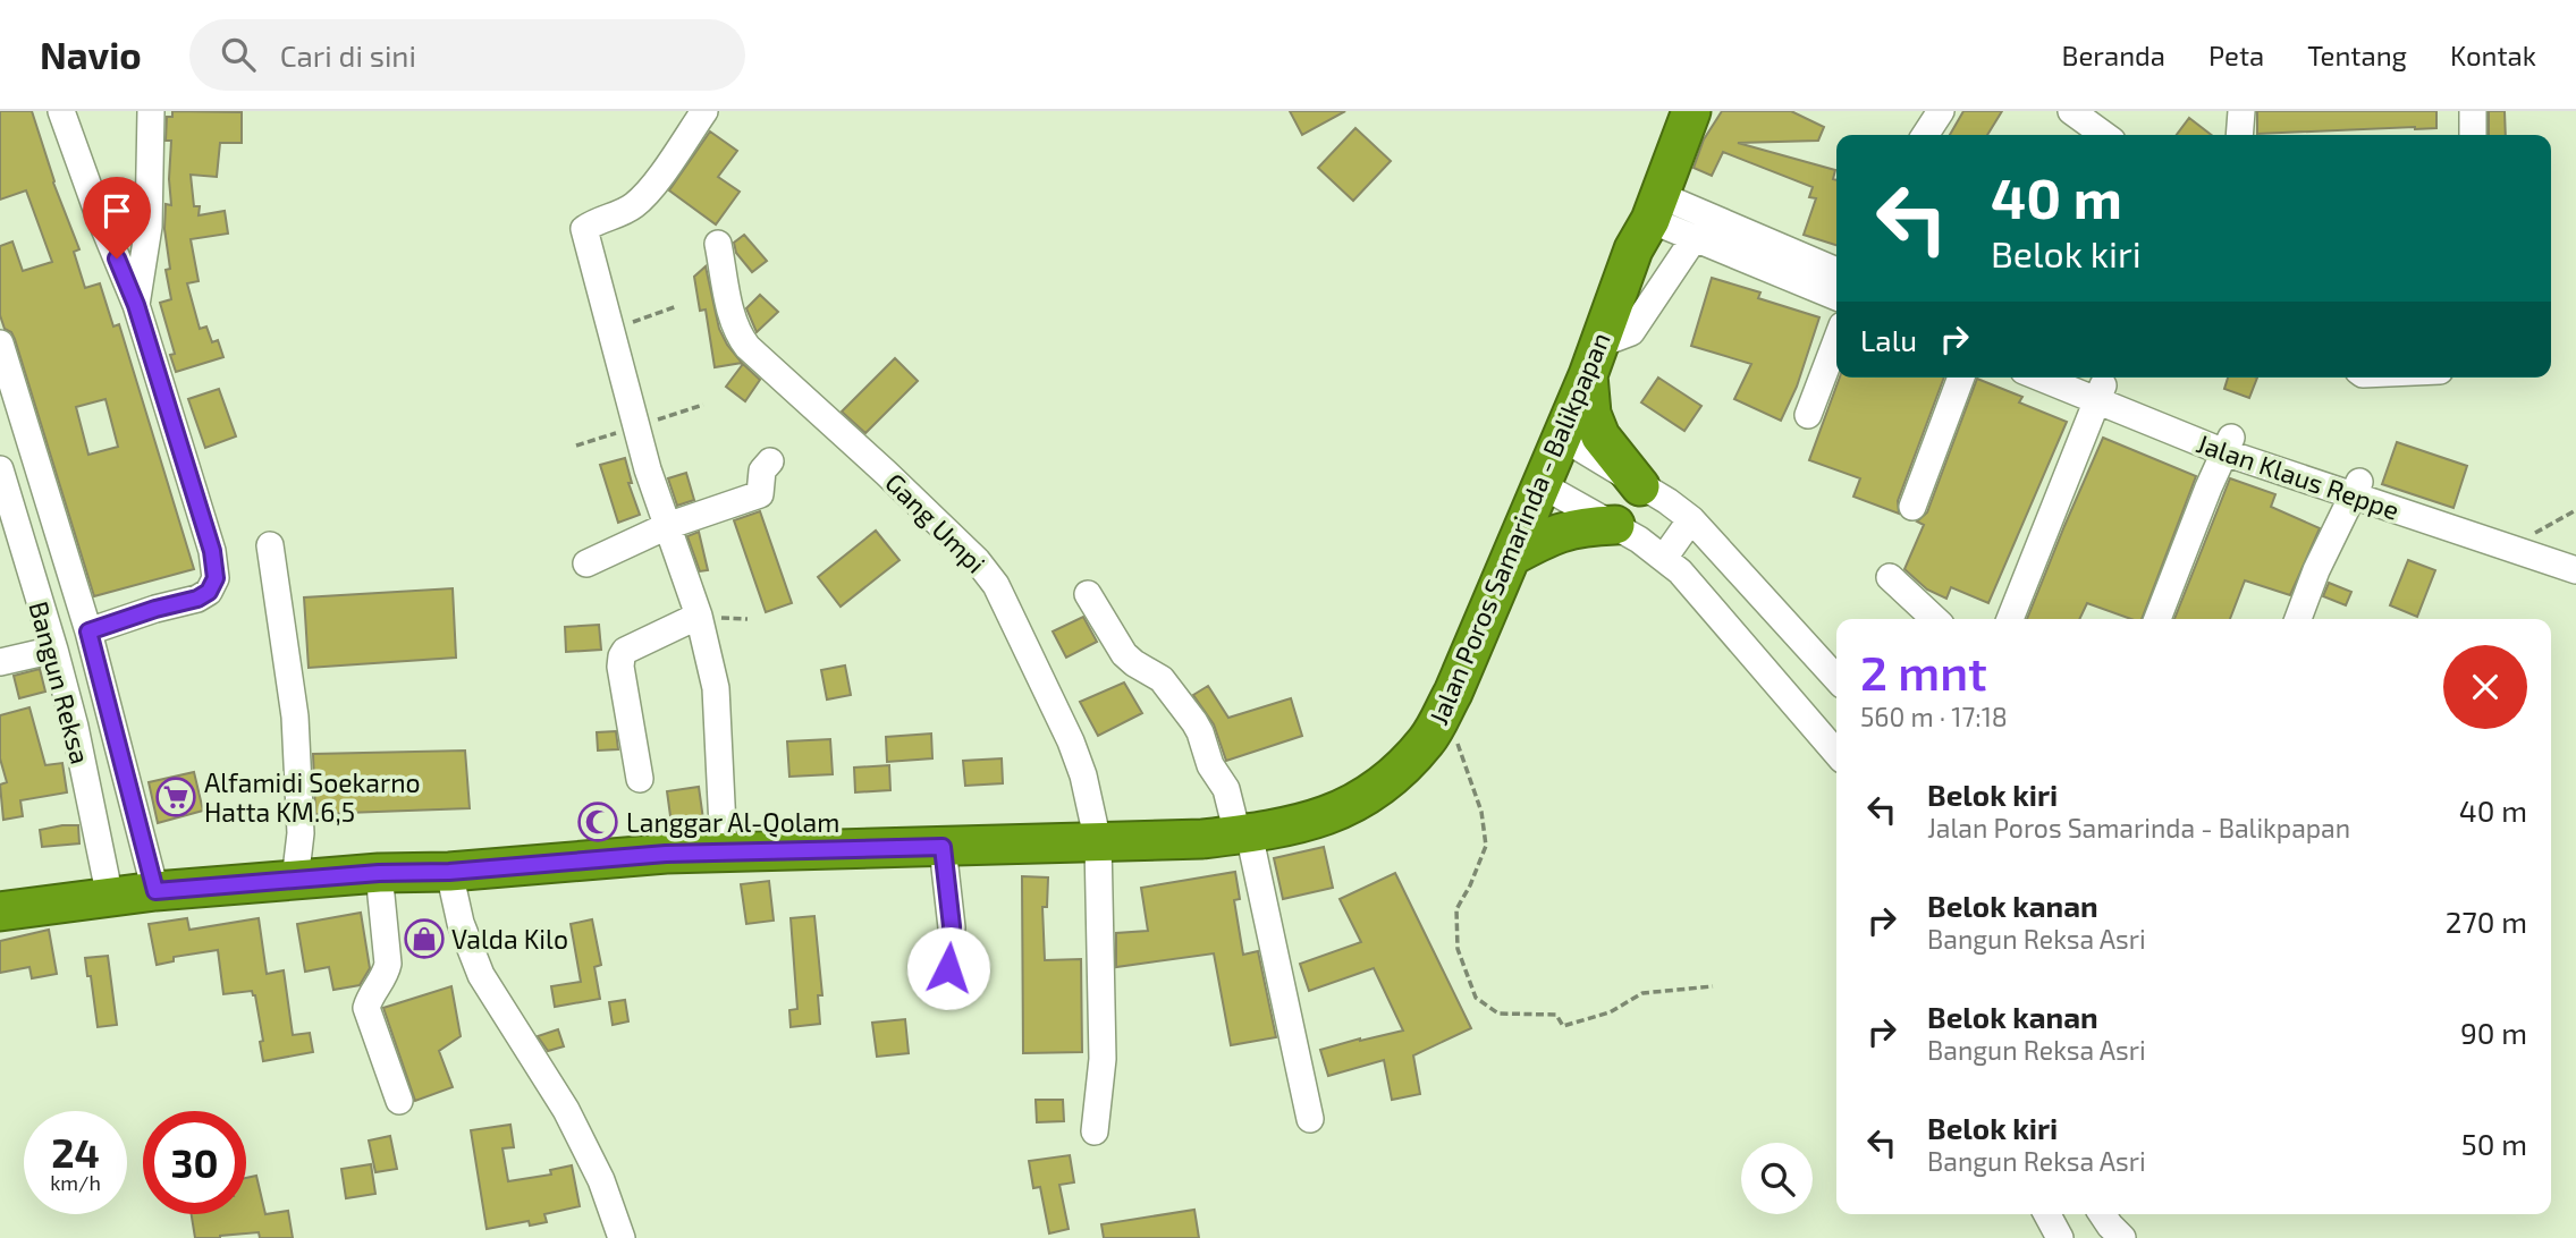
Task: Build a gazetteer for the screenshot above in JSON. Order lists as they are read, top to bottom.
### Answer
{
  "streets": {
    "highway": ["Jalan Poros Samarinda - Balikpapan"],
    "street": ["Jalan Klaus Reppe", "Gang Umpi", "Bangun Reksa"]
  },
  "crossings": [
    ["Gang Umpi", "Jalan Poros Samarinda - Balikpapan"],
    ["Jalan Poros Samarinda - Balikpapan", "Bangun Reksa"]
  ],
  "places": {
    "supermarket": ["Alfamidi Soekarno Hatta KM.6,5"],
    "mosque": ["Langgar Al-Qolam"],
    "shop": ["Valda Kilo"]
  },
  "page": {
    "header": "Navio",
    "search": "Cari di sini",
    "nav": [
      "Beranda",
      "Peta",
      "Tentang",
      "Kontak"
    ],
    "turn": ["40 m", "Belok kiri"],
    "then": "Lalu",
    "heading": ["2 mnt", "560 m · 17:18"],
    "list": [
      {
        "name": "Belok kiri",
        "note": "Jalan Poros Samarinda - Balikpapan",
        "value": "40 m"
      },
      {
        "name": "Belok kanan",
        "note": "Bangun Reksa Asri",
        "value": "270 m"
      },
      {
        "name": "Belok kanan",
        "note": "Bangun Reksa Asri",
        "value": "90 m"
      },
      {
        "name": "Belok kiri",
        "note": "Bangun Reksa Asri",
        "value": "50 m"
      }
    ],
    "speed": "24 km/h",
    "limit": "30"
  }
}
